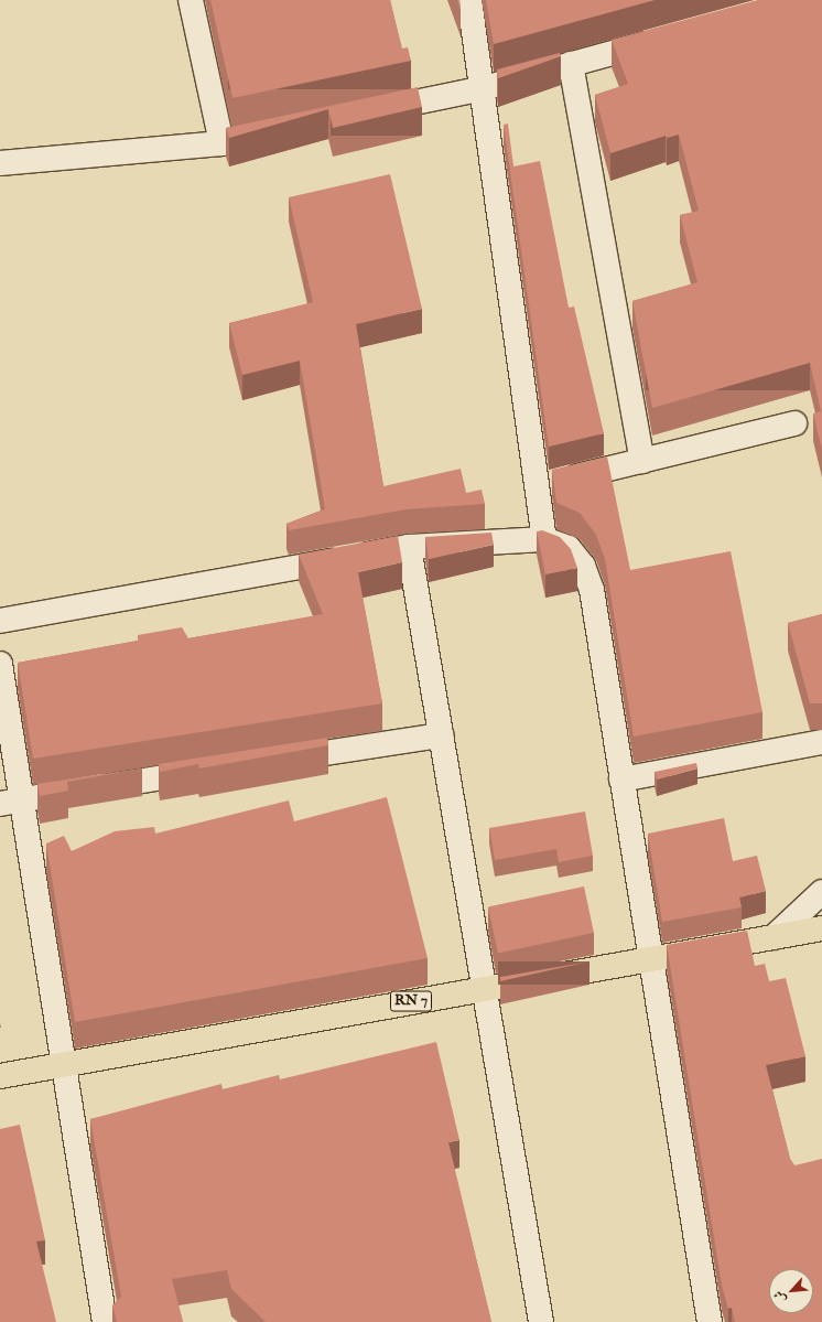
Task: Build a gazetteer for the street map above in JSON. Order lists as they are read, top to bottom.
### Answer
{
  "streets": {
    "main road": ["RN 7"]
  },
  "north": "bottom left"
}
